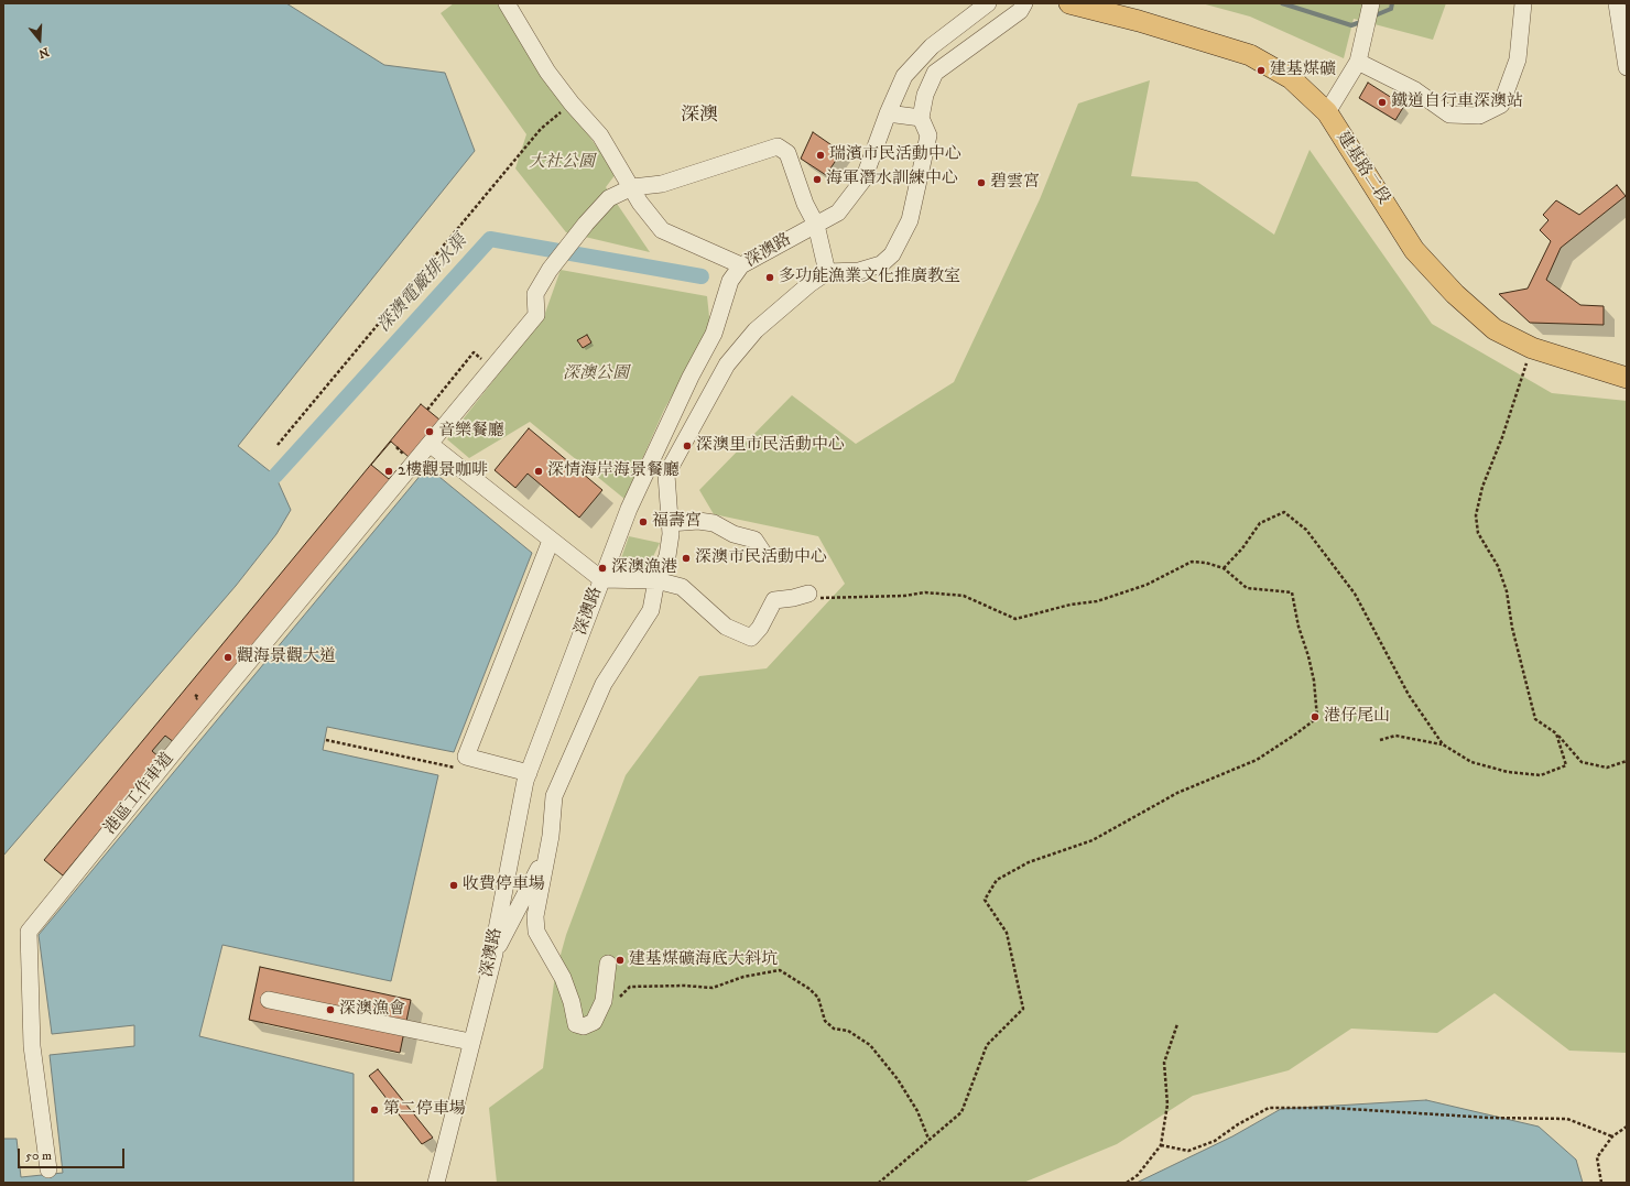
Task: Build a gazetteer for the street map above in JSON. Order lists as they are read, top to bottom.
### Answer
{
  "streets": {
    "main road": ["建基路二段"],
    "street": ["深澳路", "港區工作車道"]
  },
  "crossings": [
    ["深澳路", "港區工作車道"]
  ],
  "districts": ["深澳"],
  "water": ["深澳電廠排水渠"],
  "parks": ["大社公園", "深澳公園"],
  "places": [
    "建基煤礦",
    "鐵道自行車深澳站",
    "瑞濱市民活動中心",
    "海軍潛水訓練中心",
    "碧雲宮",
    "多功能漁業文化推廣教室",
    "音樂餐廳",
    "深澳里市民活動中心",
    "2樓觀景咖啡",
    "深情海岸海景餐廳",
    "福壽宮",
    "深澳市民活動中心",
    "深澳漁港",
    "觀海景觀大道",
    "港仔尾山",
    "收費停車場",
    "建基煤礦海底大斜坑",
    "深澳漁會",
    "第二停車場"
  ],
  "scale_bar": "50 m",
  "north": "bottom"
}
